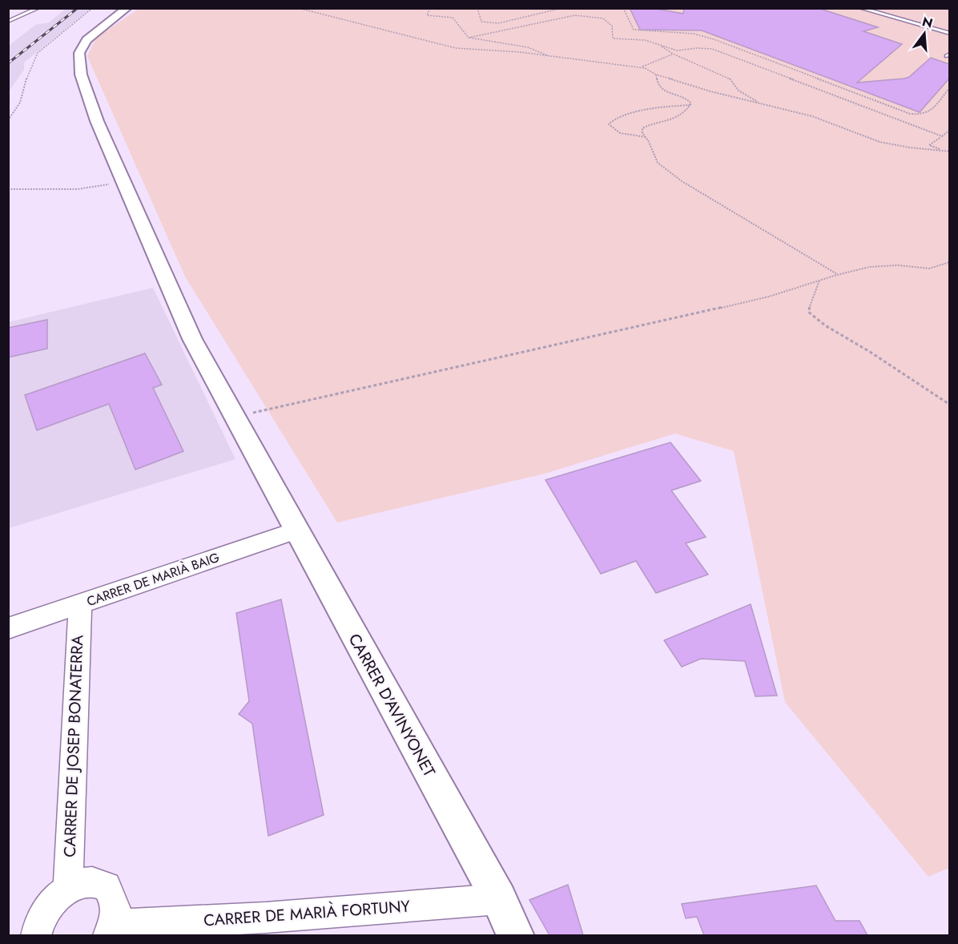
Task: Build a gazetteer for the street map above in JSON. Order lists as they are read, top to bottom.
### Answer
{
  "streets": {
    "street": [
      "CARRER DE MARIÀ BAIG",
      "CARRER D'AVINYONET",
      "CARRER DE JOSEP BONATERRA",
      "CARRER DE MARIÀ FORTUNY"
    ]
  },
  "crossings": [
    ["CARRER DE MARIÀ BAIG", "CARRER D'AVINYONET"],
    ["CARRER DE MARIÀ BAIG", "CARRER DE JOSEP BONATERRA"],
    ["CARRER D'AVINYONET", "CARRER DE MARIÀ FORTUNY"]
  ],
  "north": "top"
}
